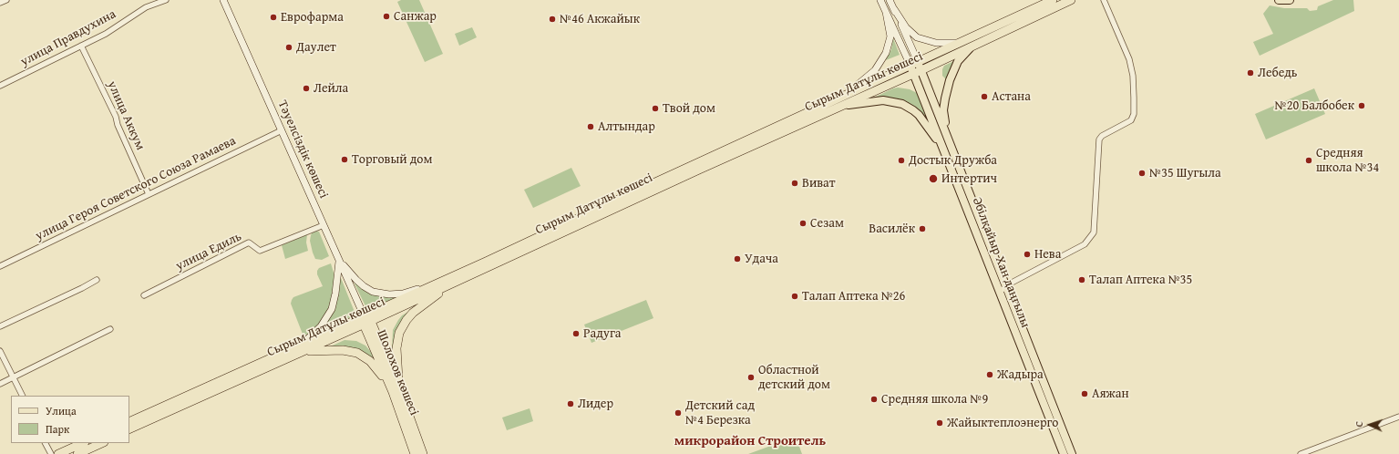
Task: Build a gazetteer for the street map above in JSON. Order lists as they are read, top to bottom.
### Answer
{
  "streets": {
    "highway": ["Сырым Датұлы көшесі", "Шолохов көшесі"],
    "main road": ["Тәуелсіздік көшесі", "Әбілқайыр Хан даңғылы"],
    "street": [
      "улица Правдухина",
      "улица Аккум",
      "улица Героя Советского Союза Рамаева",
      "улица Едиль"
    ]
  },
  "crossings": [
    ["улица Правдухина", "улица Аккум"],
    ["Сырым Датұлы көшесі", "Тәуелсіздік көшесі"],
    ["Сырым Датұлы көшесі", "Әбілқайыр Хан даңғылы"],
    ["Сырым Датұлы көшесі", "Шолохов көшесі"],
    ["улица Аккум", "улица Героя Советского Союза Рамаева"],
    ["Тәуелсіздік көшесі", "улица Героя Советского Союза Рамаева"],
    ["Тәуелсіздік көшесі", "улица Едиль"],
    ["Тәуелсіздік көшесі", "Шолохов көшесі"]
  ],
  "districts": ["микрорайон Строитель"],
  "places": [
    "Санжар",
    "Еврофарма",
    "№46 Акжайык",
    "Даулет",
    "Лебедь",
    "Лейла",
    "Астана",
    "№20 Балбобек",
    "Твой дом",
    "Алтындар",
    "Торговый дом",
    "Достык Дружба",
    "Средняя школа №34",
    "№35 Шугыла",
    "Интертич",
    "Виват",
    "Сезам",
    "Василёк",
    "Нева",
    "Удача",
    "Талап Аптека №35",
    "Талап Аптека №26",
    "Радуга",
    "Жадыра",
    "Областной детский дом",
    "Аяжан",
    "Средняя школа №9",
    "Лидер",
    "Детский сад №4 Березка",
    "Жайыктеплоэнерго"
  ],
  "legend": ["Улица", "Парк"],
  "north": "left"
}
